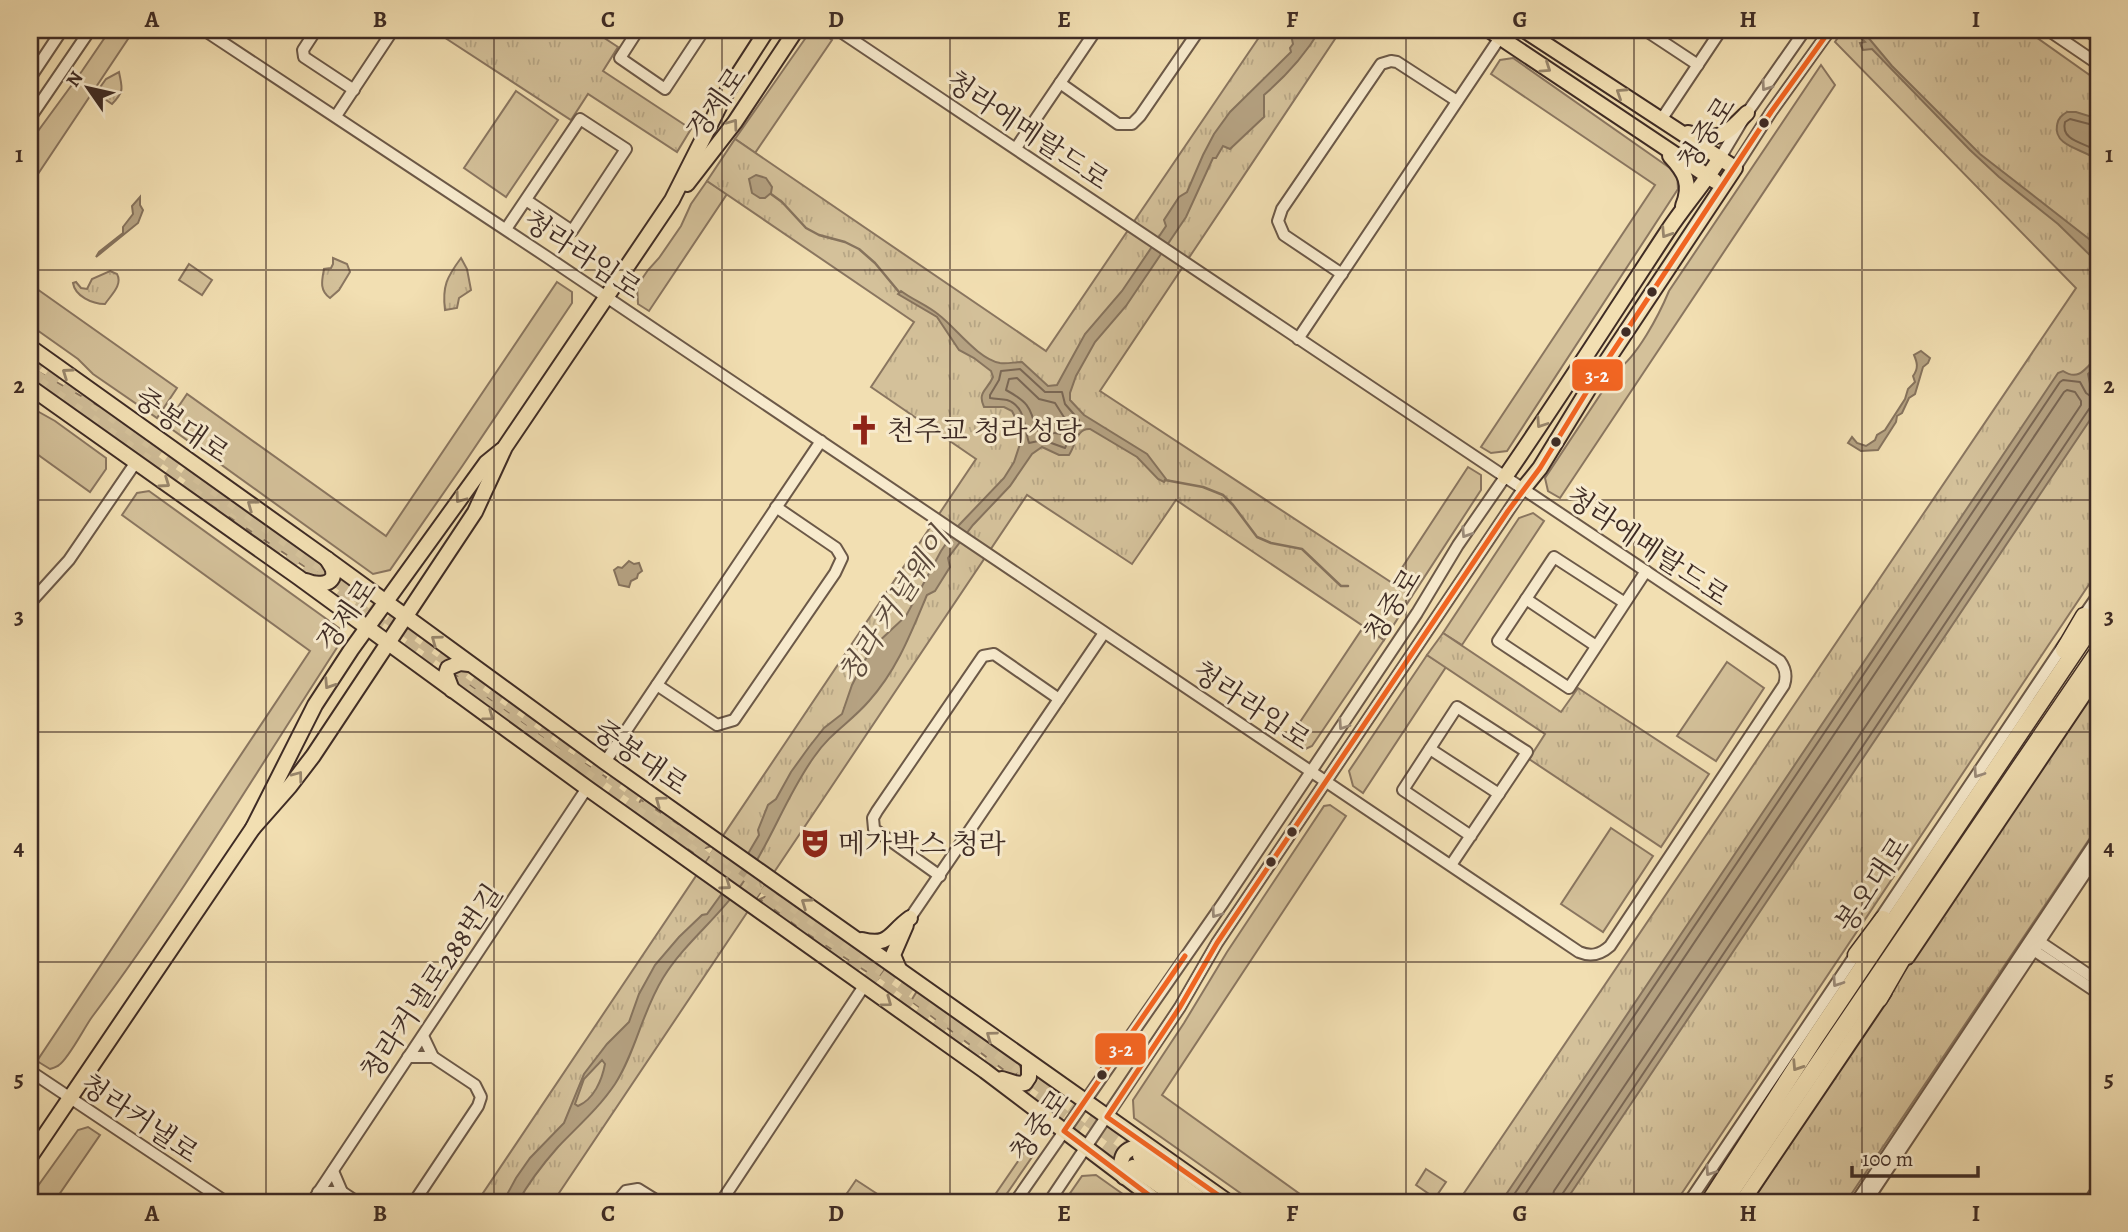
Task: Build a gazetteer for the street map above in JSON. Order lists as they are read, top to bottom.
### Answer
{
  "streets": {
    "highway": ["봉오대로"],
    "main road": ["경제로", "청중로", "중봉대로"],
    "street": [
      "청라에메랄드로",
      "청라라임로",
      "청라커낼로288번길",
      "청라커낼로"
    ]
  },
  "crossings": [
    ["경제로", "청라라임로"],
    ["경제로", "중봉대로"],
    ["경제로", "청라커낼로"],
    ["청라에메랄드로", "청중로"],
    ["청라에메랄드로", "청라라임로"],
    ["청중로", "청라라임로"],
    ["청중로", "중봉대로"],
    ["중봉대로", "청라커낼로288번길"]
  ],
  "water": ["청라 커널웨이"],
  "places": {
    "church": ["천주교 청라성당"],
    "theatre": ["메가박스 청라"]
  },
  "lines": ["transit line 3-2"],
  "scale_bar": "100 m",
  "north": "top left",
  "grid": {
    "columns": [
      "A",
      "B",
      "C",
      "D",
      "E",
      "F",
      "G",
      "H",
      "I"
    ],
    "rows": [
      "1",
      "2",
      "3",
      "4",
      "5"
    ]
  }
}
